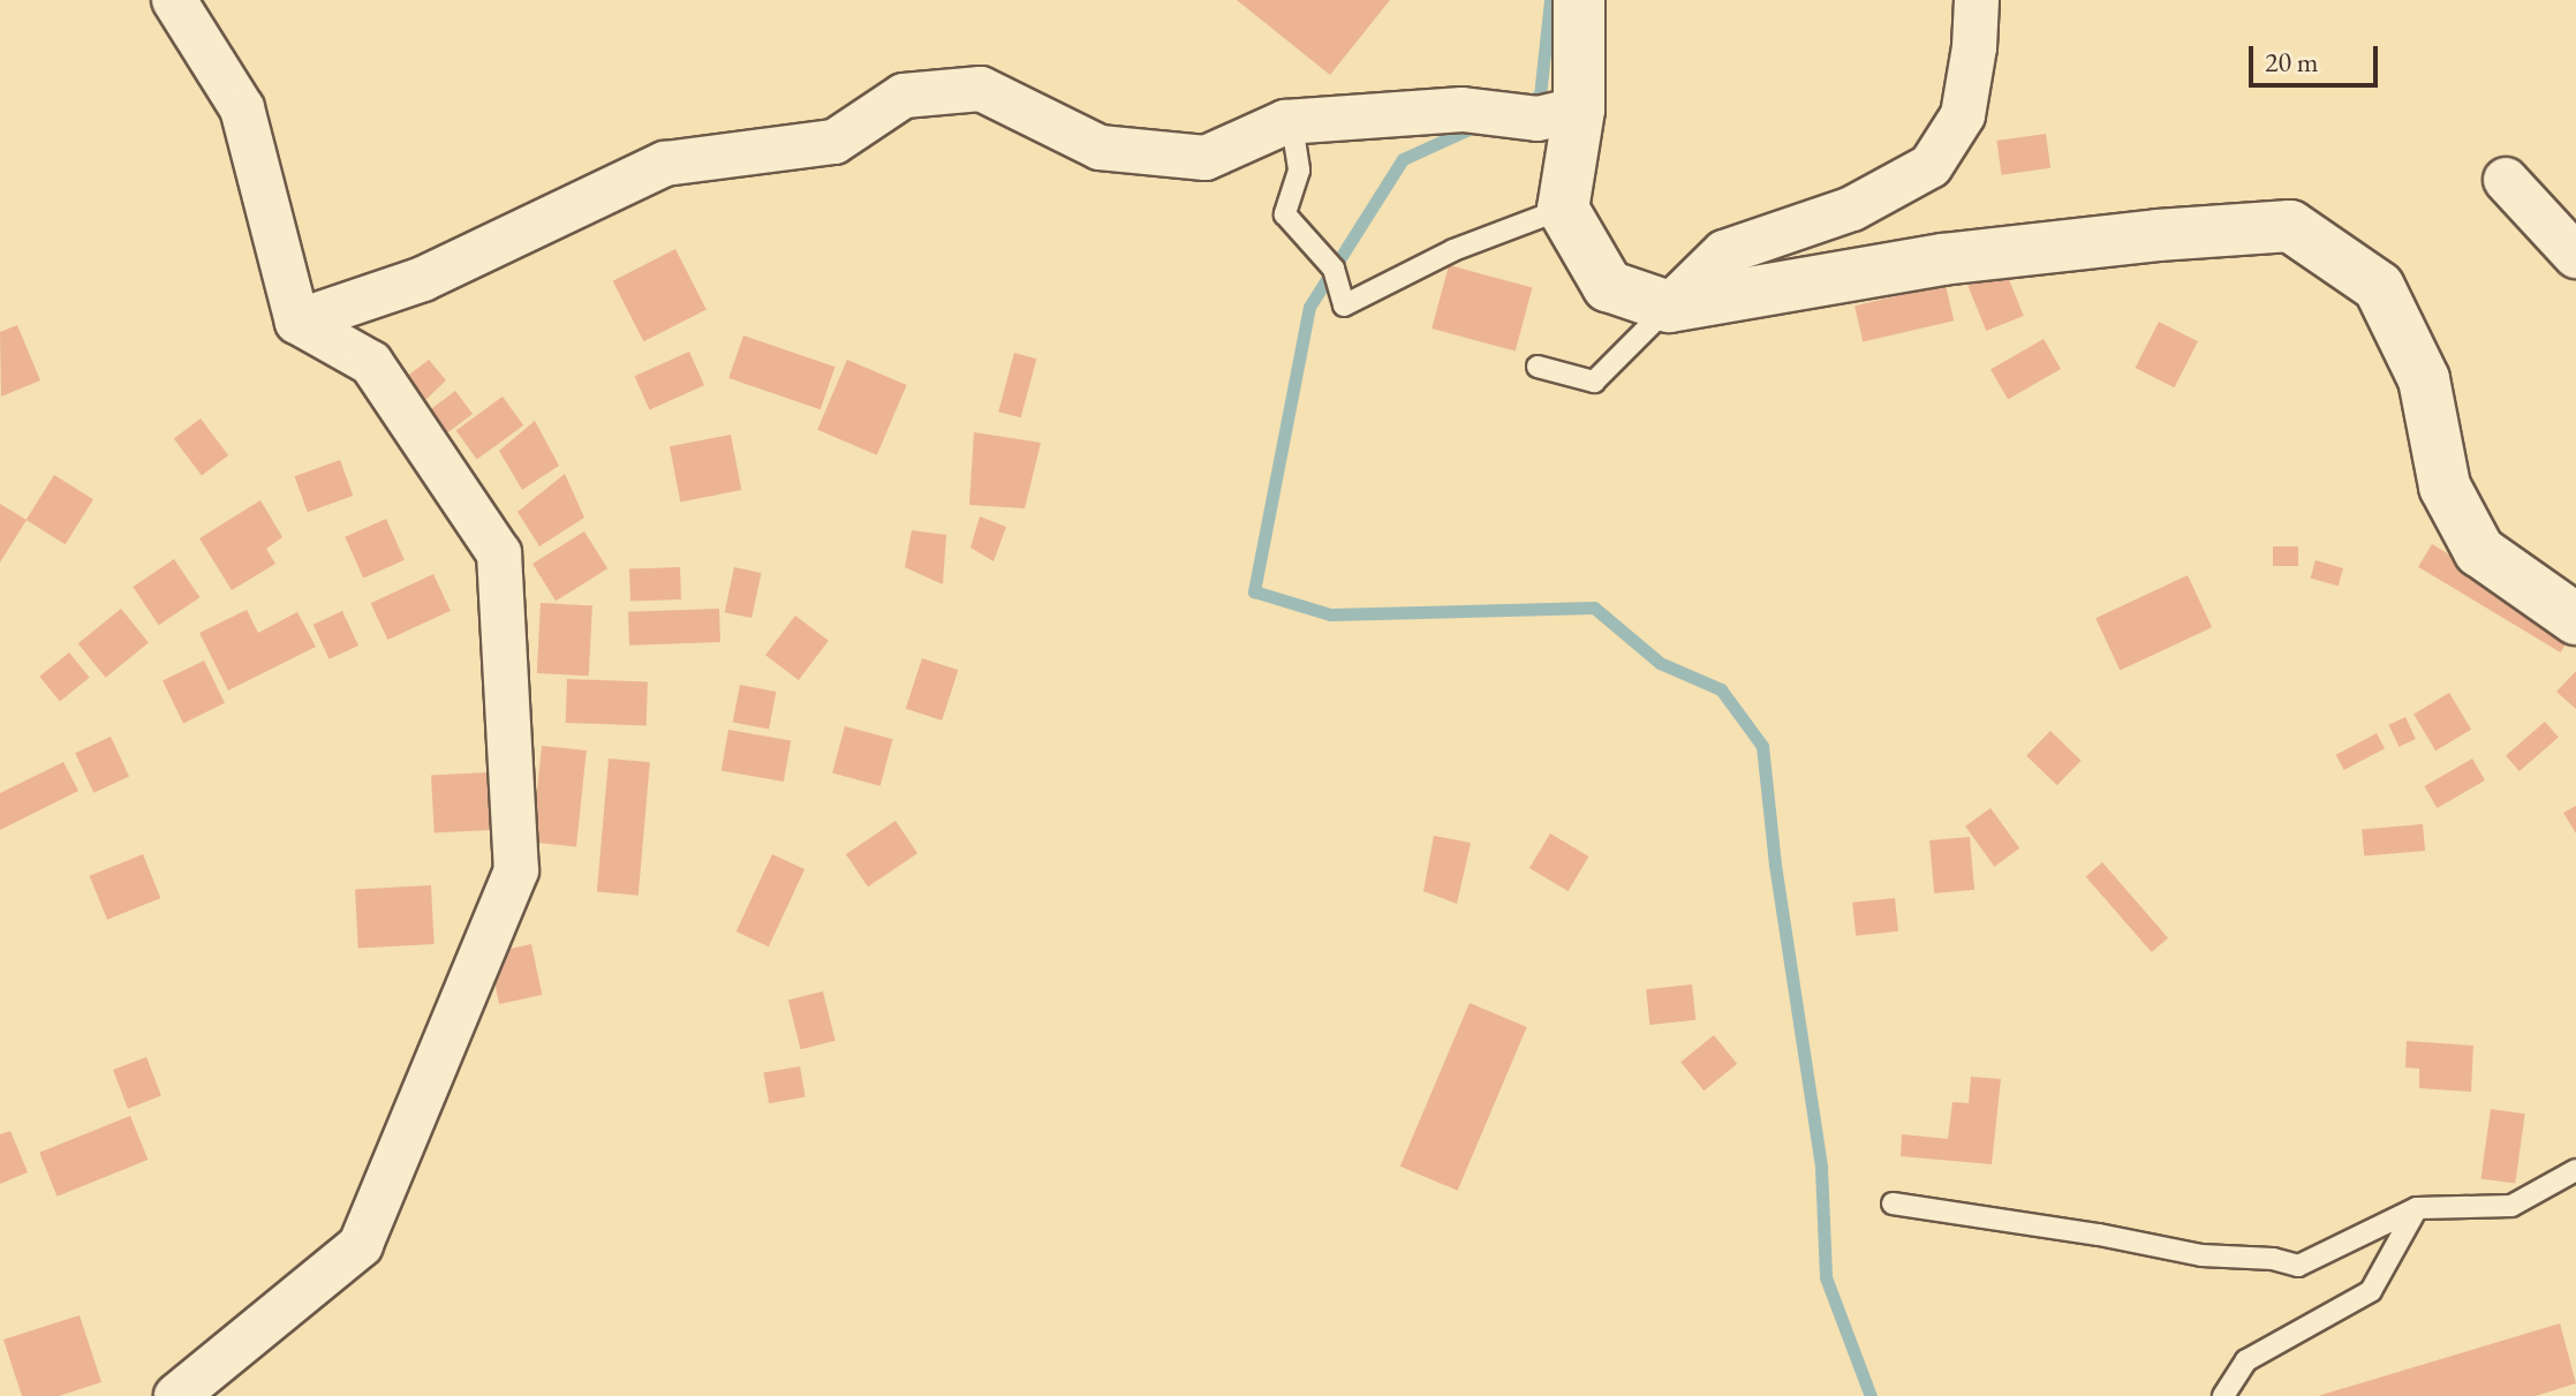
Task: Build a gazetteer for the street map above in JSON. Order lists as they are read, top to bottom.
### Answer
{
  "scale_bar": "20 m"
}
